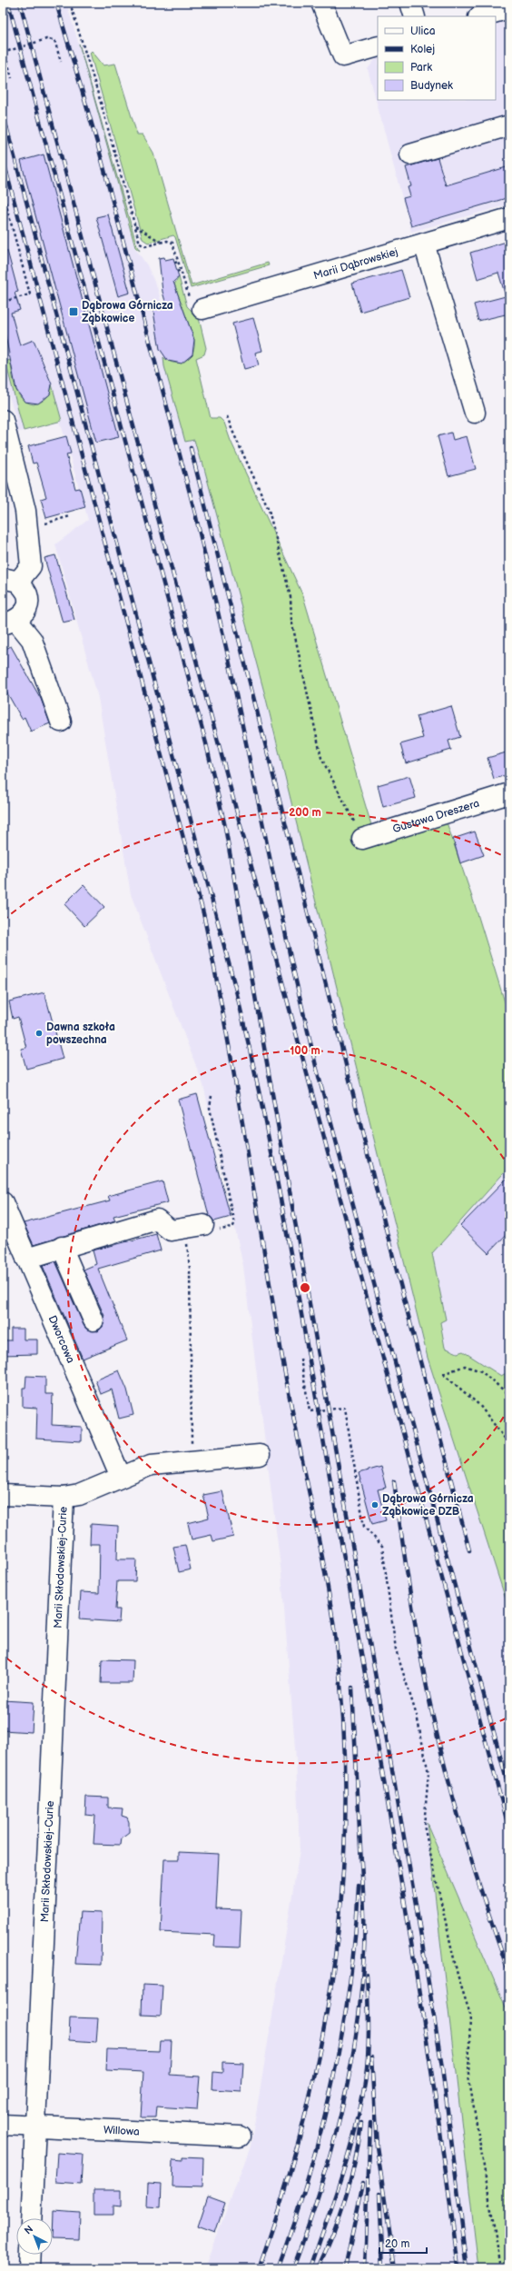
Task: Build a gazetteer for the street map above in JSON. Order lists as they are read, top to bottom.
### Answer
{
  "streets": {
    "street": [
      "Marii Dąbrowskiej",
      "Gustawa Dreszera",
      "Dworcowa",
      "Marii Skłodowskiej-Curie",
      "Willowa"
    ]
  },
  "crossings": [
    ["Marii Skłodowskiej-Curie", "Willowa"]
  ],
  "places": {
    "transit": ["Dąbrowa Górnicza Ząbkowice"],
    "other": ["Dawna szkoła powszechna", "Dąbrowa Górnicza Ząbkowice DZB"]
  },
  "legend": [
    "Ulica",
    "Kolej",
    "Park",
    "Budynek"
  ],
  "scale_bar": "20 m",
  "north": "top left",
  "rings": ["200 m", "100 m"]
}
